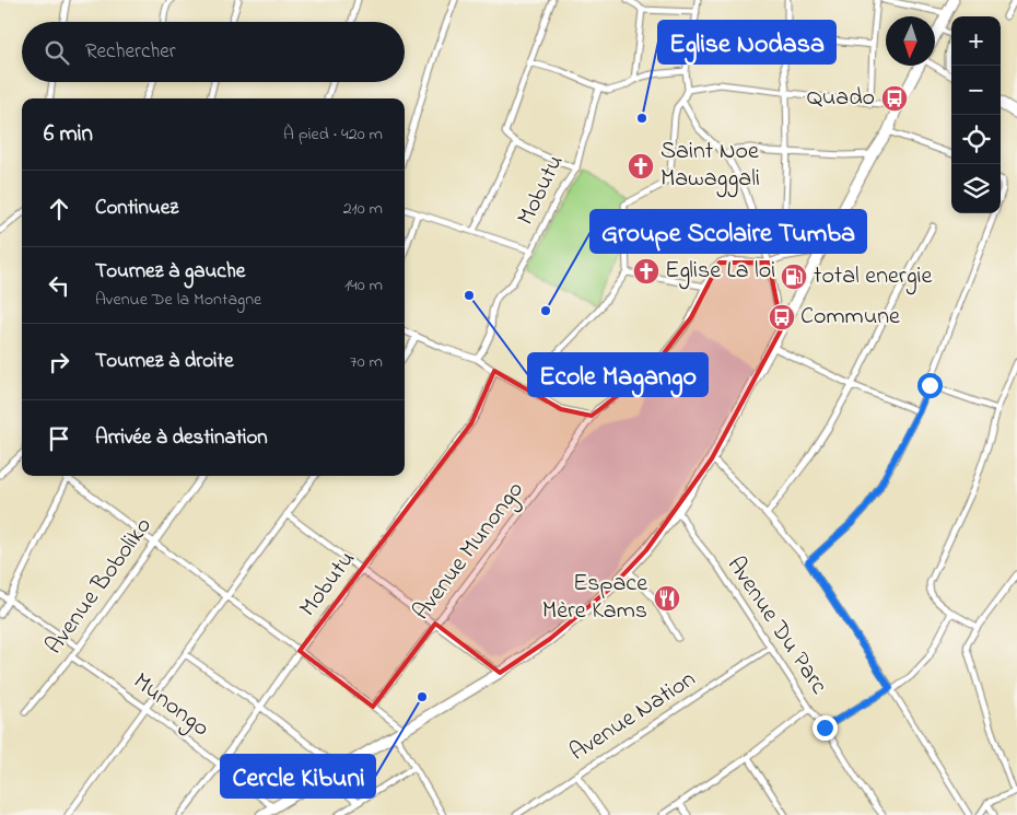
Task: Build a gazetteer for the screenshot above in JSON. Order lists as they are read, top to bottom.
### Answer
{
  "streets": {
    "street": [
      "Mobutu",
      "Avenue Munongo",
      "Avenue Boboliko",
      "Avenue Du Parc",
      "Munongo",
      "Avenue Nation"
    ]
  },
  "crossings": [
    ["Mobutu", "Munongo"],
    ["Avenue Boboliko", "Munongo"],
    ["Avenue Du Parc", "Avenue Nation"]
  ],
  "places": {
    "bus stop": ["Quado", "Commune"],
    "other": [
      "Eglise Nodasa",
      "Ecole Magango",
      "Groupe Scolaire Tumba",
      "Cercle Kibuni"
    ],
    "church": ["Saint Noe Mawaggali", "Eglise La loi"],
    "fuel station": ["total energie"],
    "restaurant": ["Espace Mère Kams"]
  },
  "north": "bottom",
  "page": {
    "map_buttons": ["+", "−"],
    "search": "Rechercher",
    "heading": ["6 min", "À pied · 420 m"],
    "list": [
      ["Continuez", "210 m"],
      ["Tournez à gauche", "Avenue De la Montagne", "140 m"],
      ["Tournez à droite", "70 m"],
      "Arrivée à destination"
    ]
  }
}
